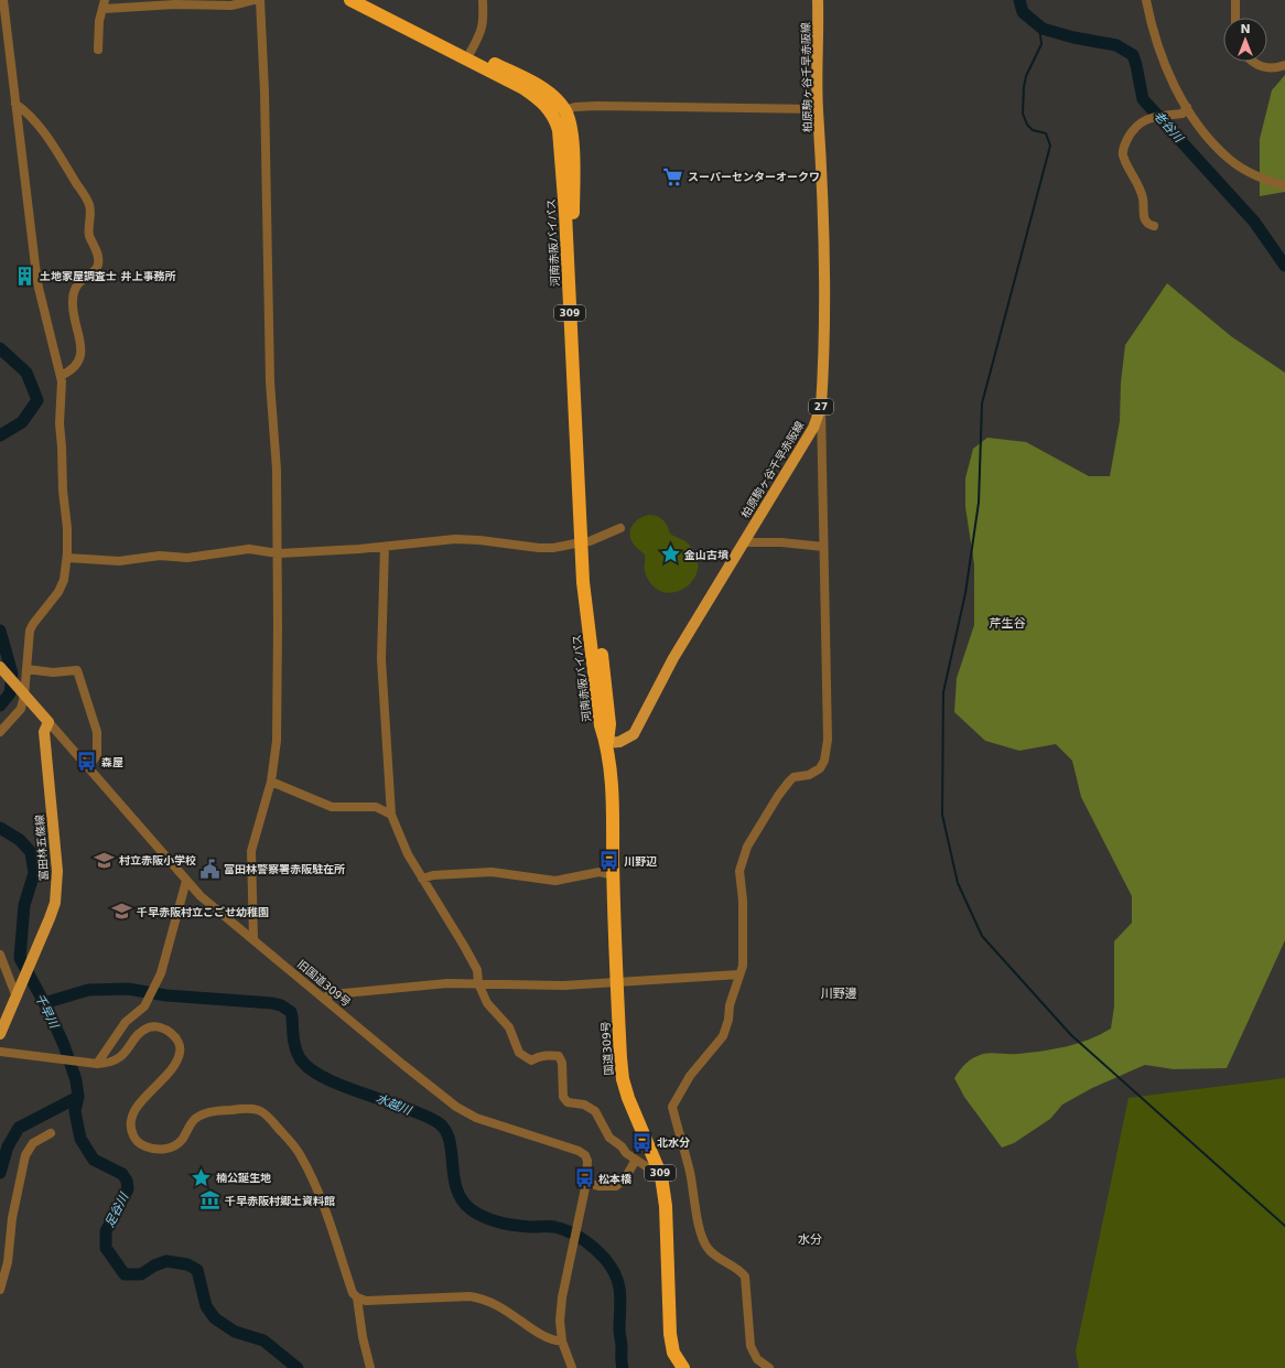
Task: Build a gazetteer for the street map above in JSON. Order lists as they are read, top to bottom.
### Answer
{
  "streets": {
    "highway": ["河南赤阪バイパス", "309", "国道309号"],
    "main road": ["柏原駒ヶ谷千早赤阪線", "27", "富田林五條線"],
    "street": ["旧国道309号"]
  },
  "crossings": [
    ["柏原駒ヶ谷千早赤阪線", "河南赤阪バイパス"],
    ["柏原駒ヶ谷千早赤阪線", "国道309号"],
    ["河南赤阪バイパス", "国道309号"],
    ["富田林五條線", "旧国道309号"]
  ],
  "districts": ["芹生谷", "川野邊", "水分"],
  "water": [
    "老谷川",
    "千早川",
    "水越川",
    "足谷川"
  ],
  "places": {
    "supermarket": ["スーパーセンターオークワ"],
    "building": ["土地家屋調査士 井上事務所"],
    "place": ["金山古墳", "楠公誕生地"],
    "bus stop": [
      "森屋",
      "川野辺",
      "北水分",
      "松本橋"
    ],
    "school or university": ["村立赤阪小学校", "千早赤阪村立こごせ幼稚園"],
    "public building": ["富田林警察署赤阪駐在所"],
    "museum": ["千早赤阪村郷土資料館"]
  },
  "north": "top"
}
